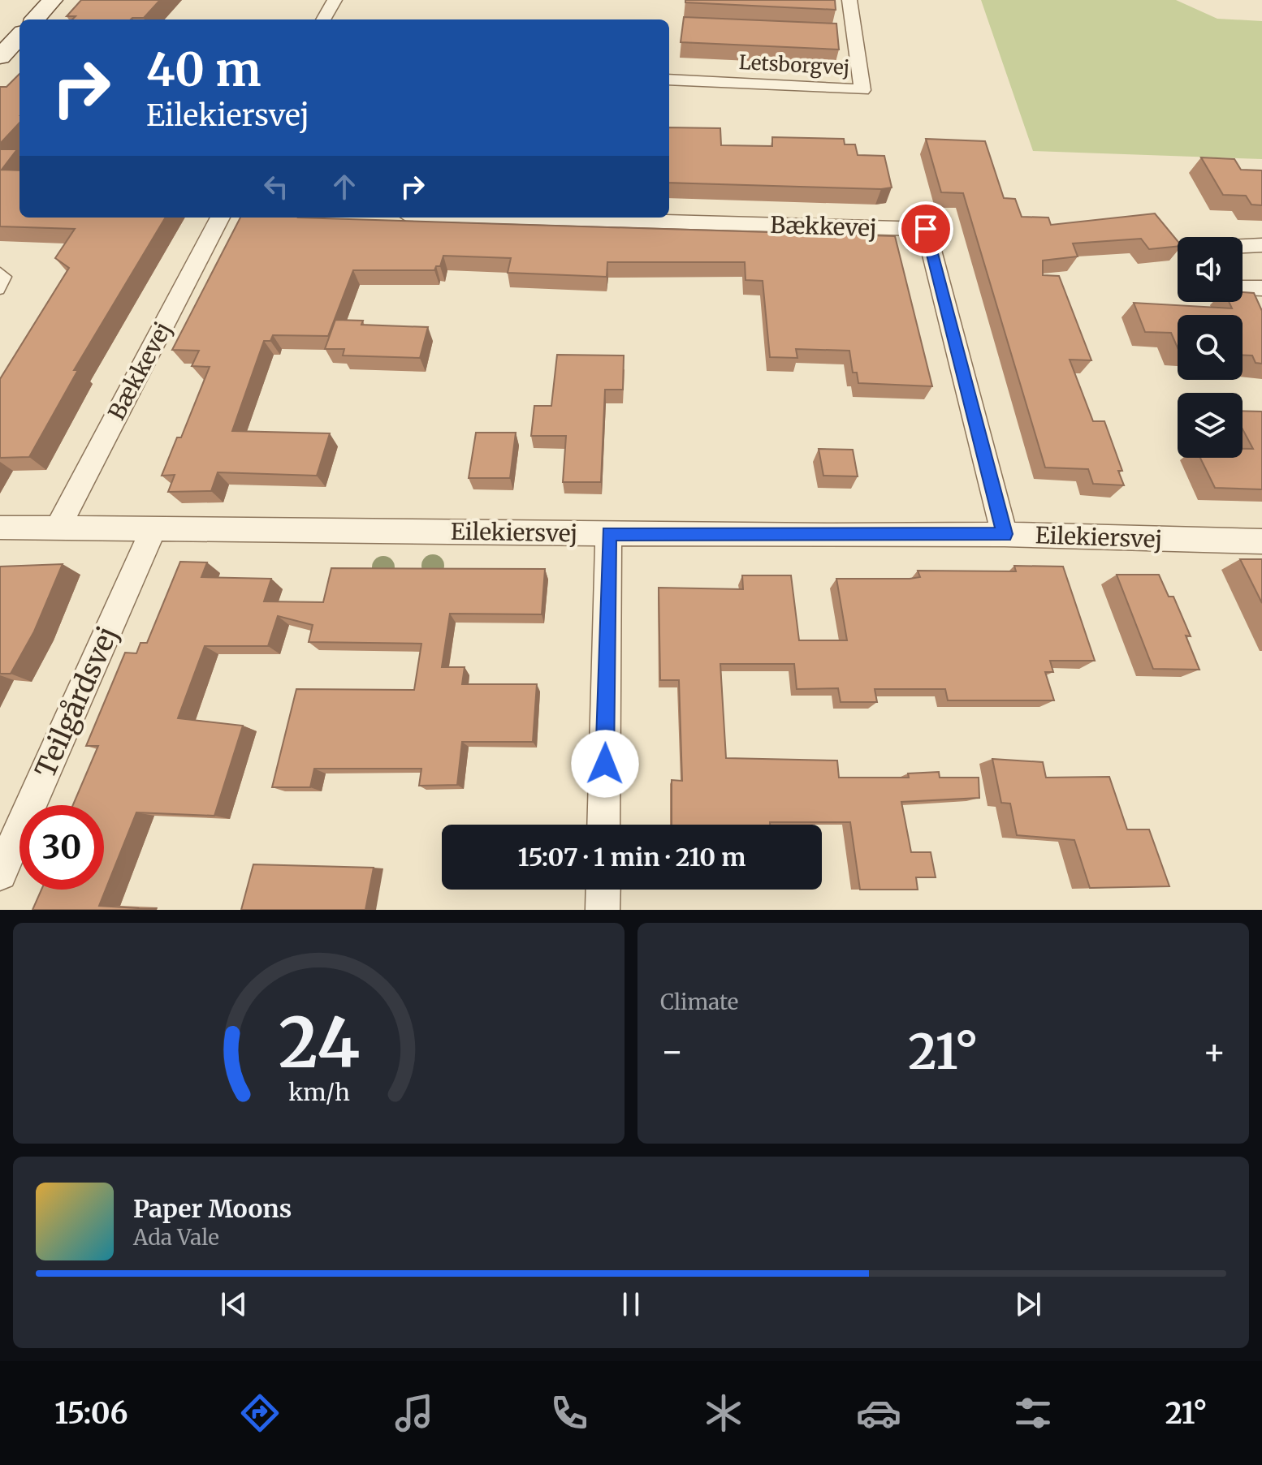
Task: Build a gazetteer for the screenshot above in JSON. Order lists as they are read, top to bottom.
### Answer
{
  "streets": {
    "street": [
      "Letsborgvej",
      "Bækkevej",
      "Eilekiersvej",
      "Teilgårdsvej"
    ]
  },
  "crossings": [
    ["Bækkevej", "Eilekiersvej"],
    ["Eilekiersvej", "Teilgårdsvej"]
  ],
  "page": {
    "turn": ["40 m", "Eilekiersvej"],
    "limit": "30",
    "trip": "15:07 · 1 min · 210 m",
    "tile": "Climate",
    "heat": ["−", "21°", "+"],
    "song": ["Paper Moons", "Ada Vale"],
    "tabs": ["15:06", "21°"],
    "gauge": ["24", "km/h"]
  }
}
